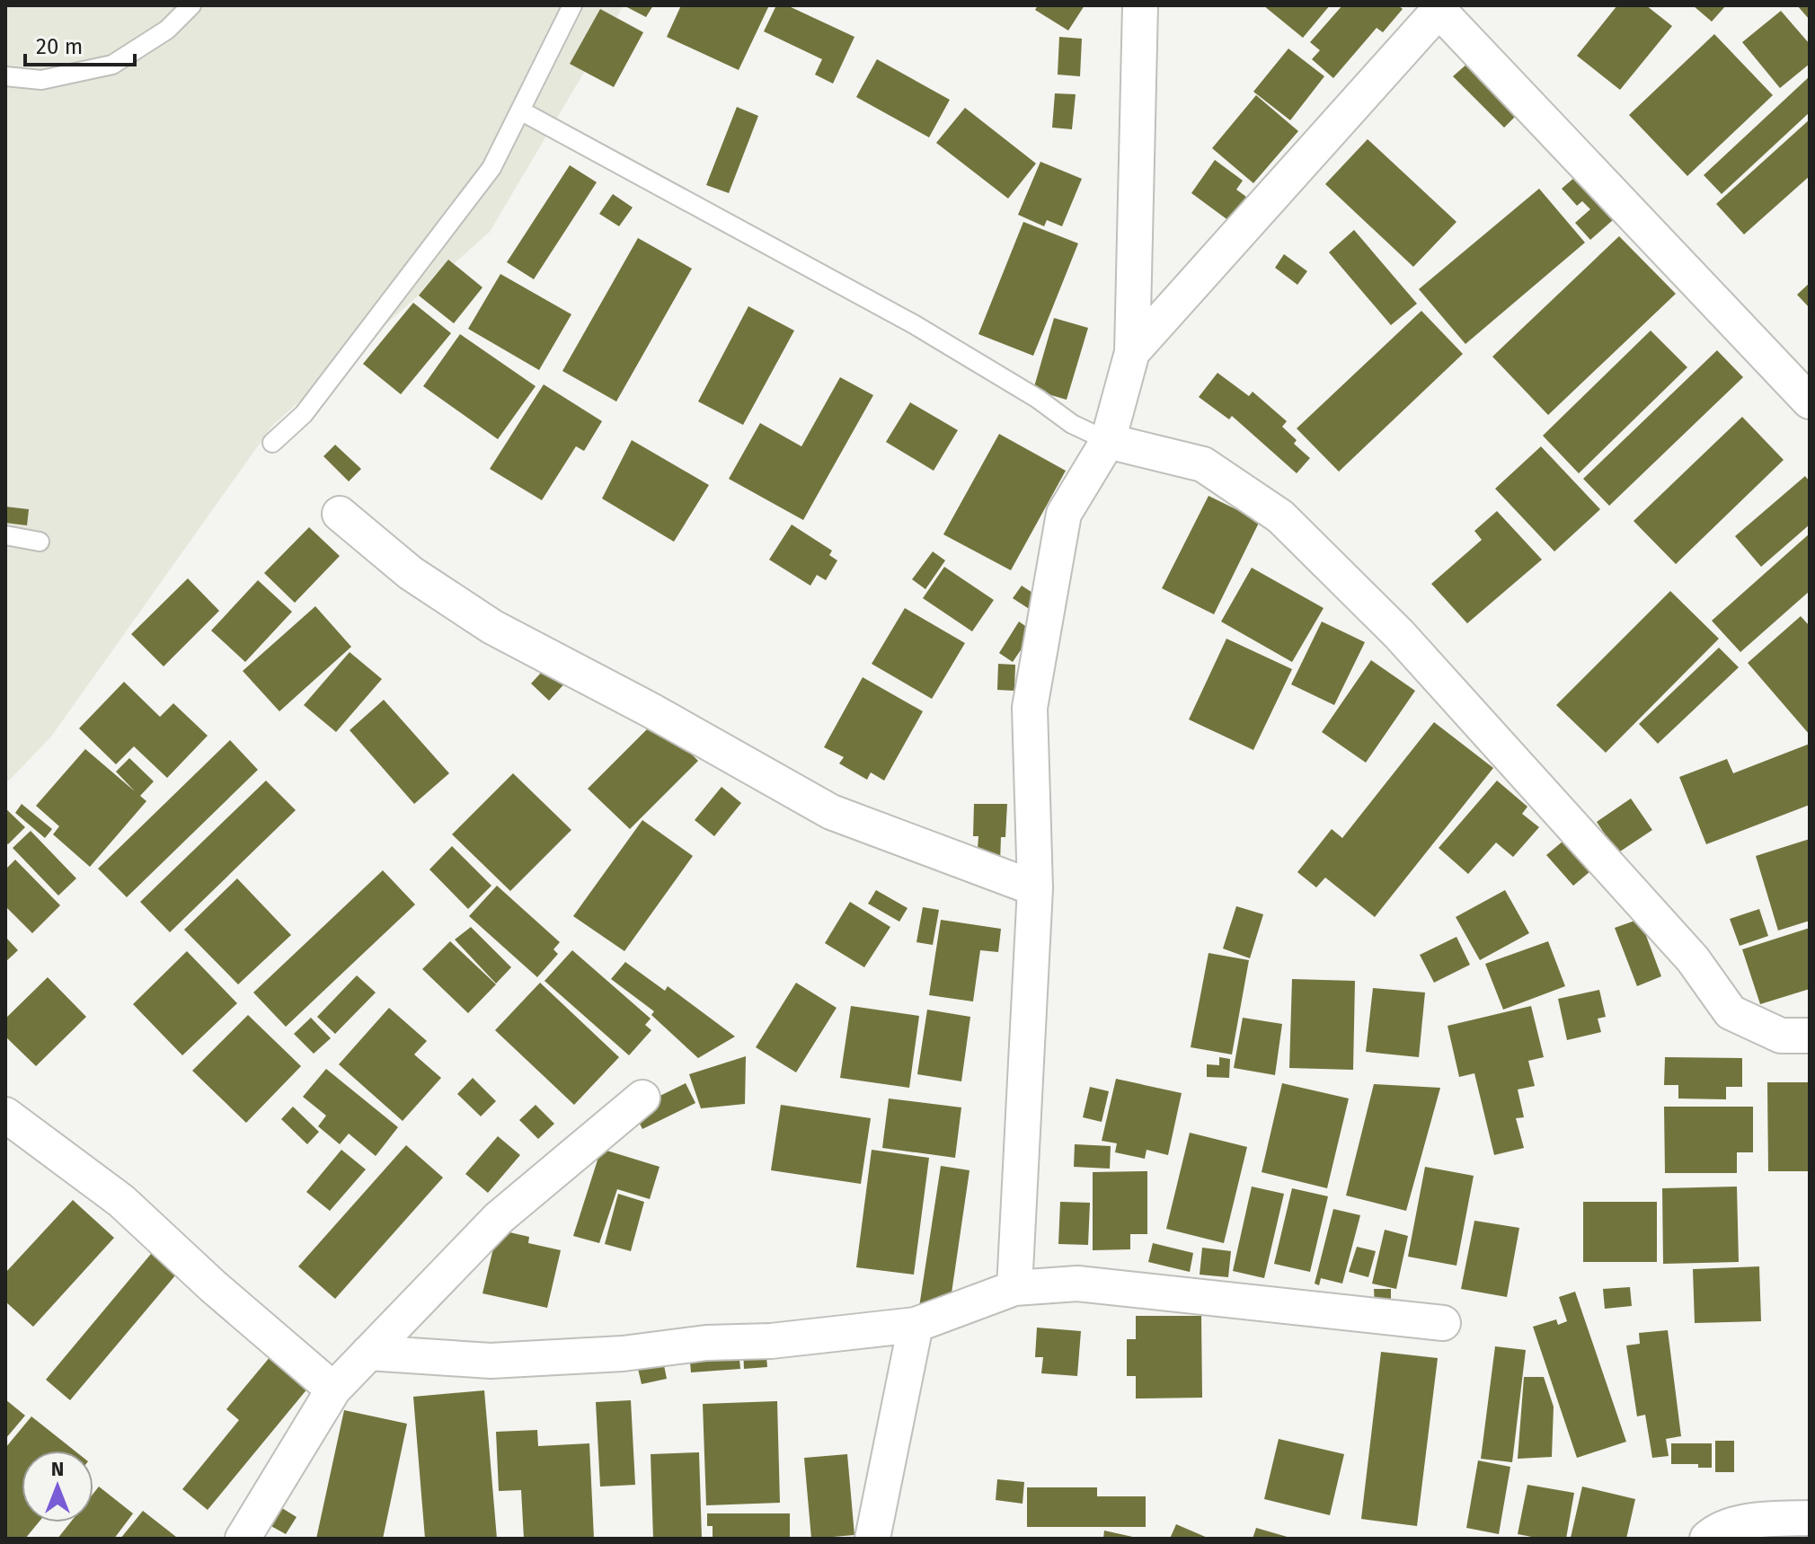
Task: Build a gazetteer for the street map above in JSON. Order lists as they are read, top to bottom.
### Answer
{
  "scale_bar": "20 m",
  "north": "top"
}
